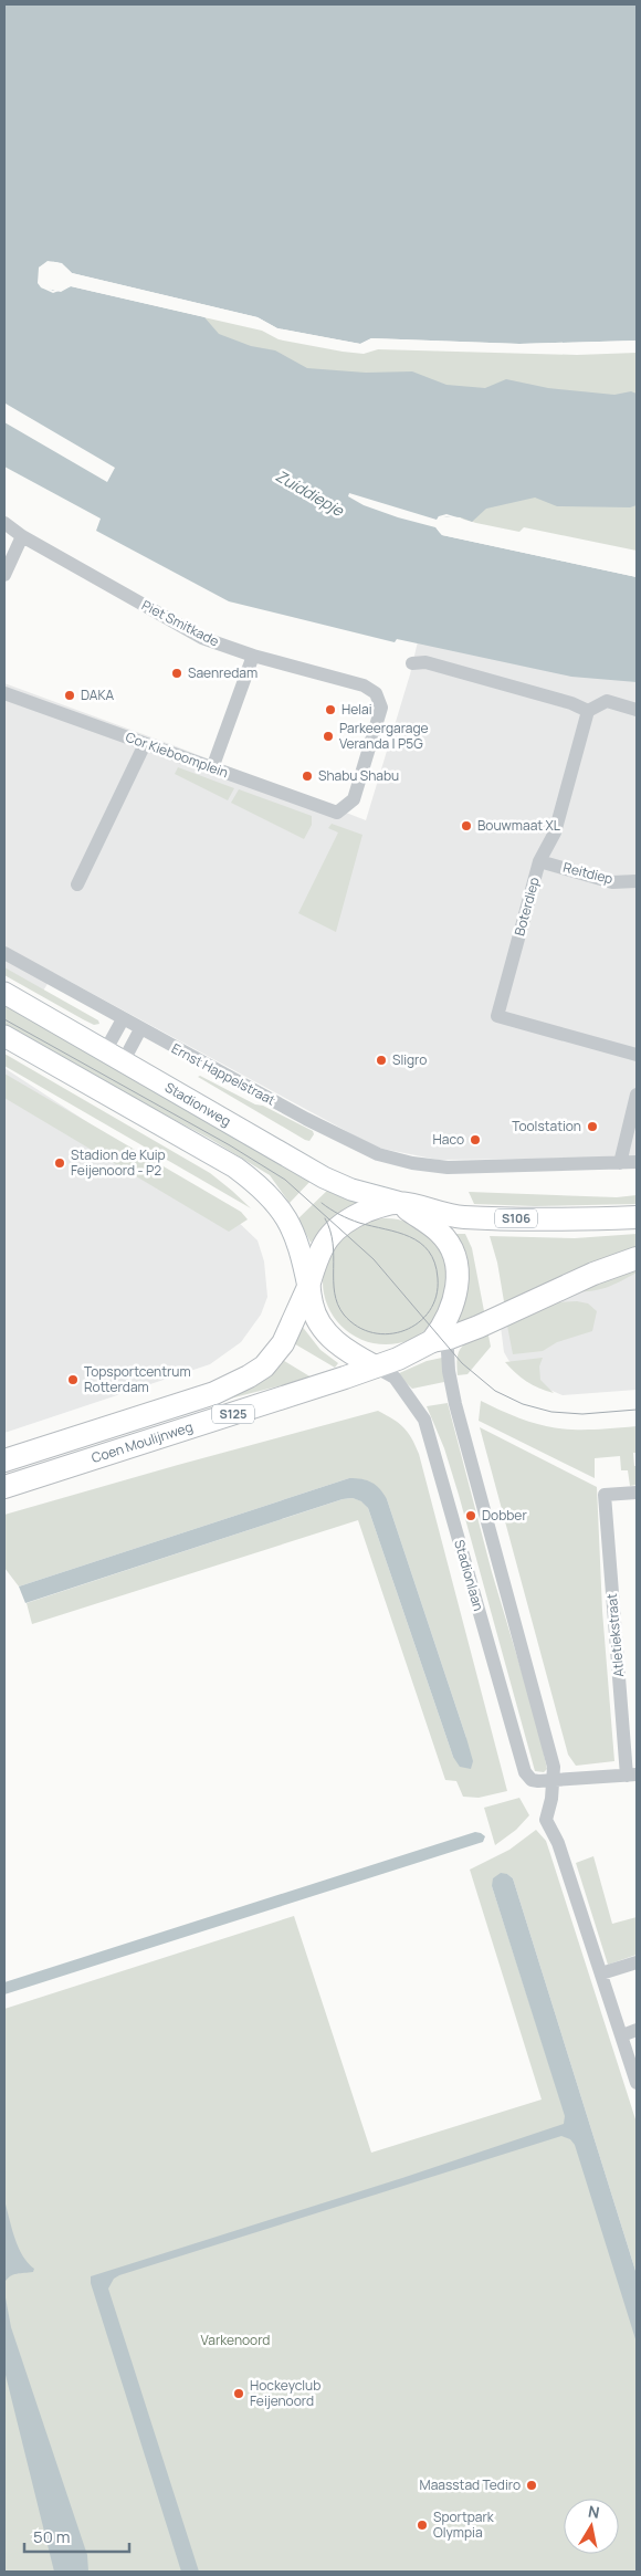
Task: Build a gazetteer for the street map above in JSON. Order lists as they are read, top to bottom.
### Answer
{
  "streets": {
    "main road": [
      "Stadionweg",
      "S106",
      "S125",
      "Coen Moulijnweg"
    ],
    "street": [
      "Piet Smitkade",
      "Cor Kieboomplein",
      "Reitdiep",
      "Boterdiep",
      "Ernst Happelstraat",
      "Stadionlaan",
      "Atletiekstraat"
    ]
  },
  "crossings": [
    ["Piet Smitkade", "Cor Kieboomplein"],
    ["Reitdiep", "Boterdiep"],
    ["Stadionweg", "Coen Moulijnweg"],
    ["Stadionweg", "Stadionlaan"],
    ["Coen Moulijnweg", "Stadionlaan"]
  ],
  "water": ["Zuiddiepje"],
  "parks": ["Varkenoord"],
  "places": [
    "Saenredam",
    "DAKA",
    "Helai",
    "Parkeergarage Veranda | P5G",
    "Shabu Shabu",
    "Bouwmaat XL",
    "Sligro",
    "Toolstation",
    "Haco",
    "Stadion de Kuip Feijenoord - P2",
    "Topsportcentrum Rotterdam",
    "Dobber",
    "Hockeyclub Feijenoord",
    "Maasstad Tediro",
    "Sportpark Olympia"
  ],
  "scale_bar": "50 m",
  "north": "top"
}
